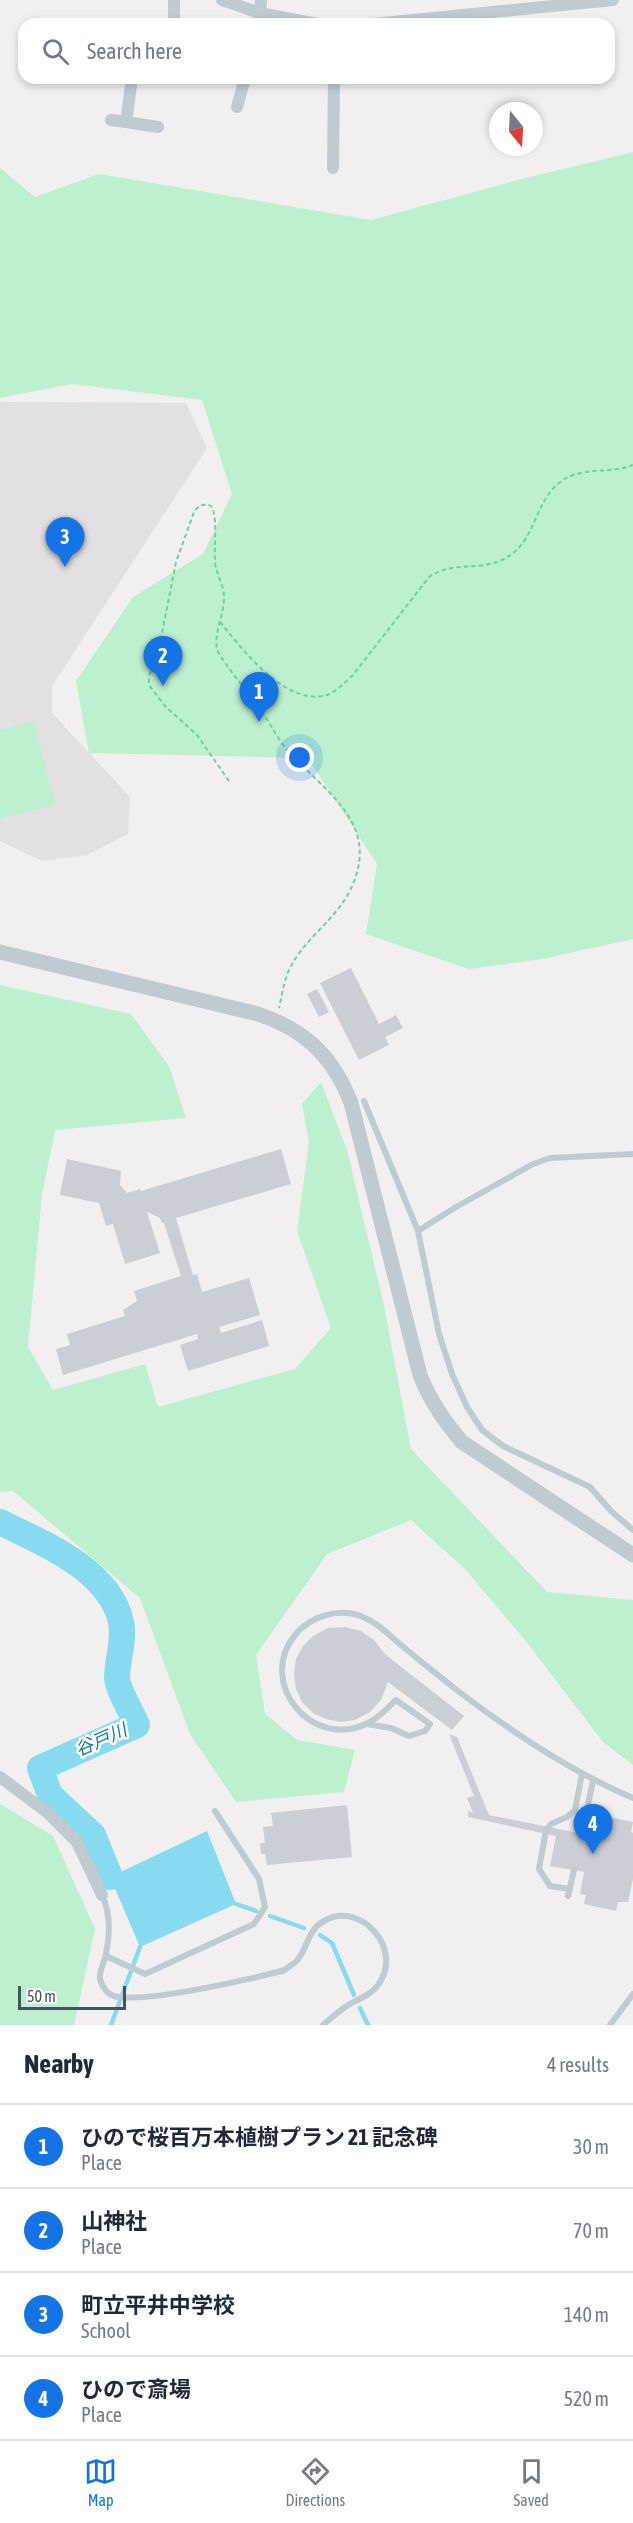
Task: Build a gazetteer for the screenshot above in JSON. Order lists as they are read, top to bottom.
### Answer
{
  "water": ["谷戸川"],
  "scale_bar": "50 m",
  "north": "bottom",
  "page": {
    "search": "Search here",
    "pins": [
      "3",
      "2",
      "1",
      "4"
    ],
    "scale": "50 m",
    "heading": ["Nearby", "4 results"],
    "list": [
      {
        "mark": "1",
        "name": "ひので桜百万本植樹プラン 21 記念碑",
        "note": "Place",
        "value": "30 m"
      },
      {
        "mark": "2",
        "name": "山神社",
        "note": "Place",
        "value": "70 m"
      },
      {
        "mark": "3",
        "name": "町立平井中学校",
        "note": "School",
        "value": "140 m"
      },
      {
        "mark": "4",
        "name": "ひので斎場",
        "note": "Place",
        "value": "520 m"
      }
    ],
    "nav": ["Map", "Directions", "Saved"]
  }
}
